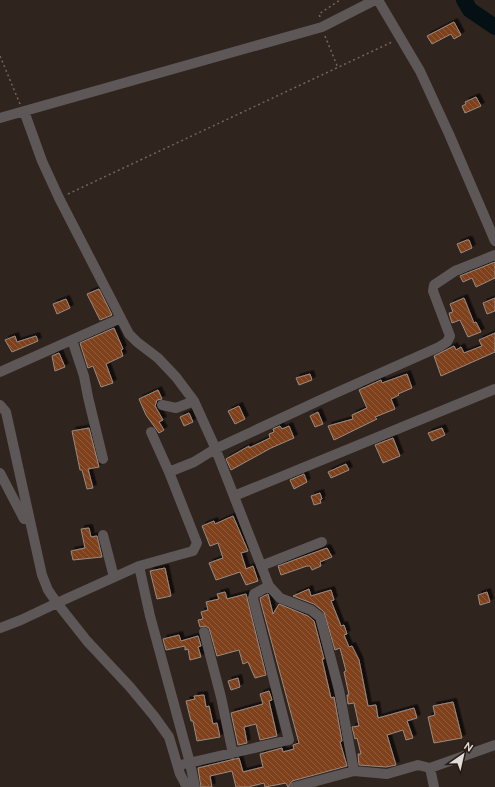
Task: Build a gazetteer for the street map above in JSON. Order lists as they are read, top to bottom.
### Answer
{
  "north": "top right"
}
